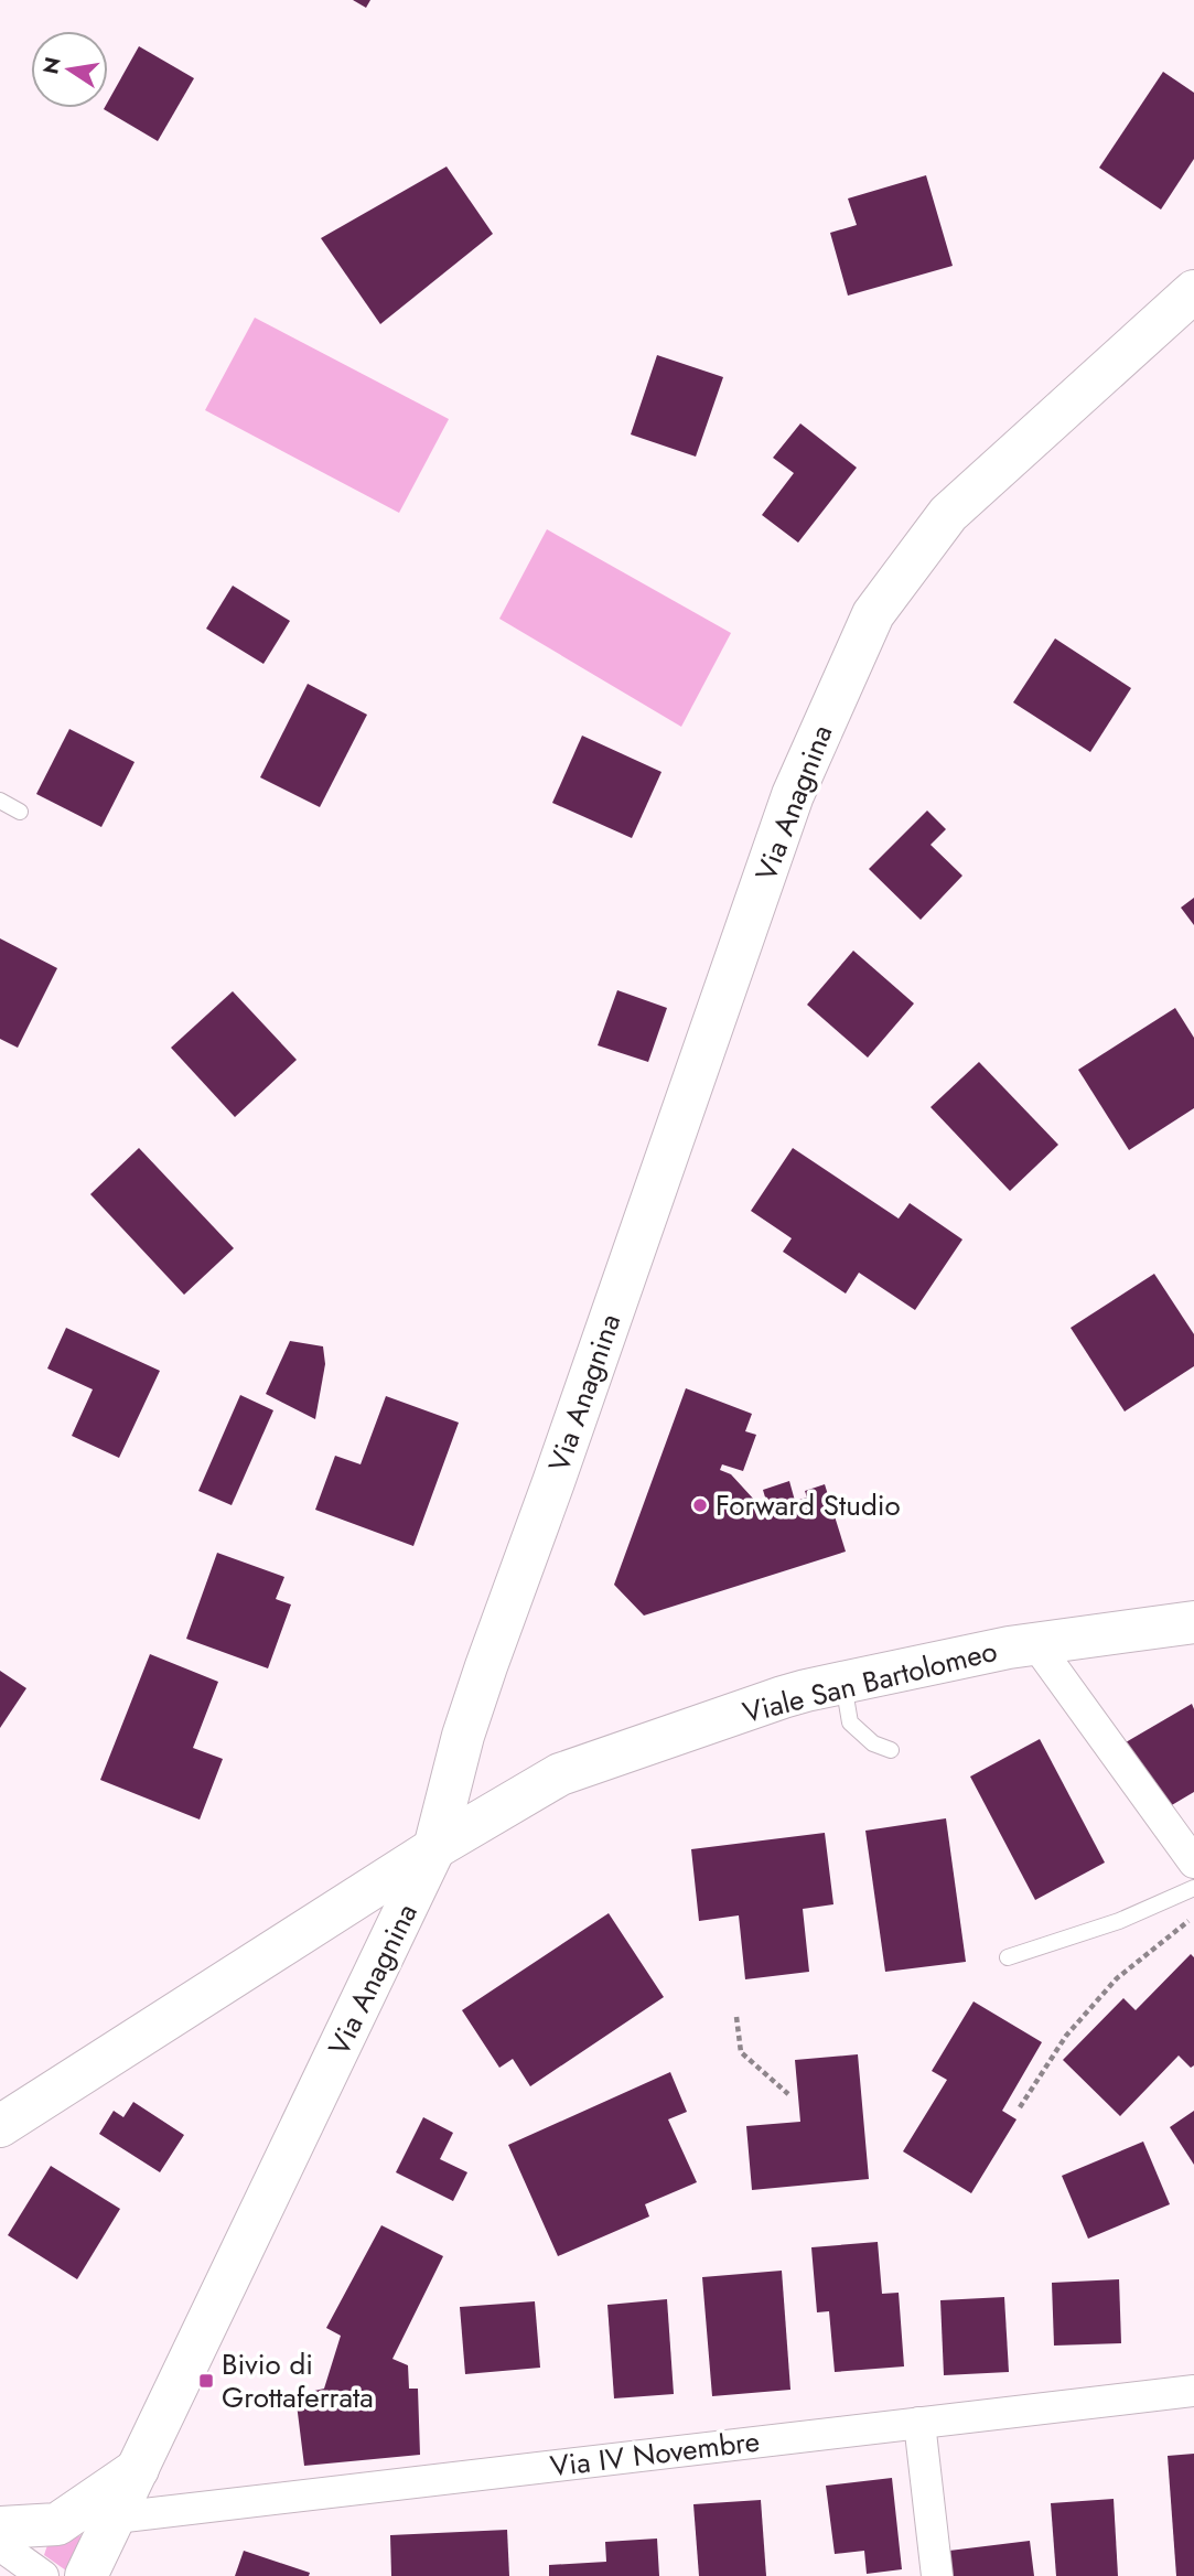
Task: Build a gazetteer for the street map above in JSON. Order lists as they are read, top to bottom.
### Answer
{
  "streets": {
    "main road": ["Via Anagnina", "Viale San Bartolomeo"],
    "street": ["Via IV Novembre"]
  },
  "crossings": [
    ["Via Anagnina", "Viale San Bartolomeo"],
    ["Via Anagnina", "Via IV Novembre"]
  ],
  "places": {
    "other": ["Forward Studio"],
    "transit": ["Bivio di Grottaferrata"]
  },
  "north": "left"
}
